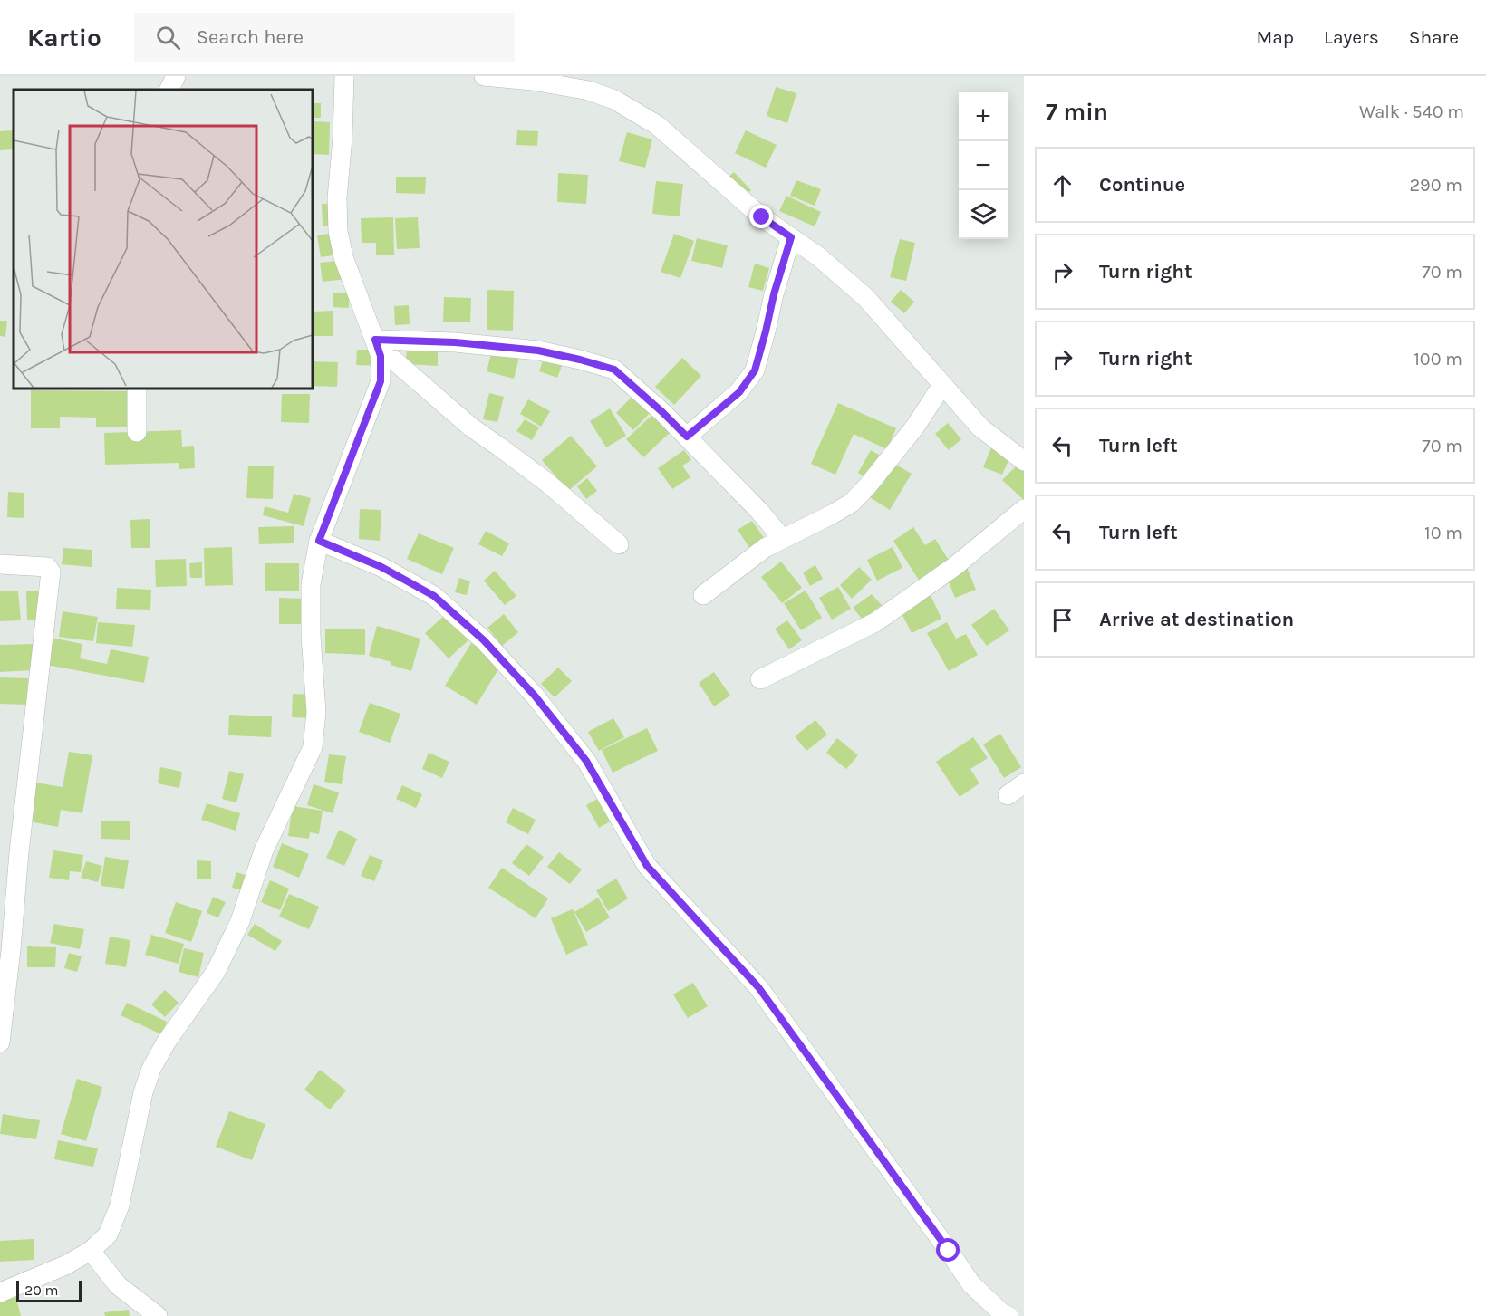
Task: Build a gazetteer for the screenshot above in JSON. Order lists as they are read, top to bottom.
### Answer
{
  "scale_bar": "20 m",
  "page": {
    "header": "Kartio",
    "search": "Search here",
    "nav": ["Map", "Layers", "Share"],
    "heading": ["7 min", "Walk · 540 m"],
    "map_buttons": ["+", "−"],
    "list": [
      ["Continue", "290 m"],
      ["Turn right", "70 m"],
      ["Turn right", "100 m"],
      ["Turn left", "70 m"],
      ["Turn left", "10 m"],
      "Arrive at destination"
    ],
    "scale": "20 m"
  }
}
